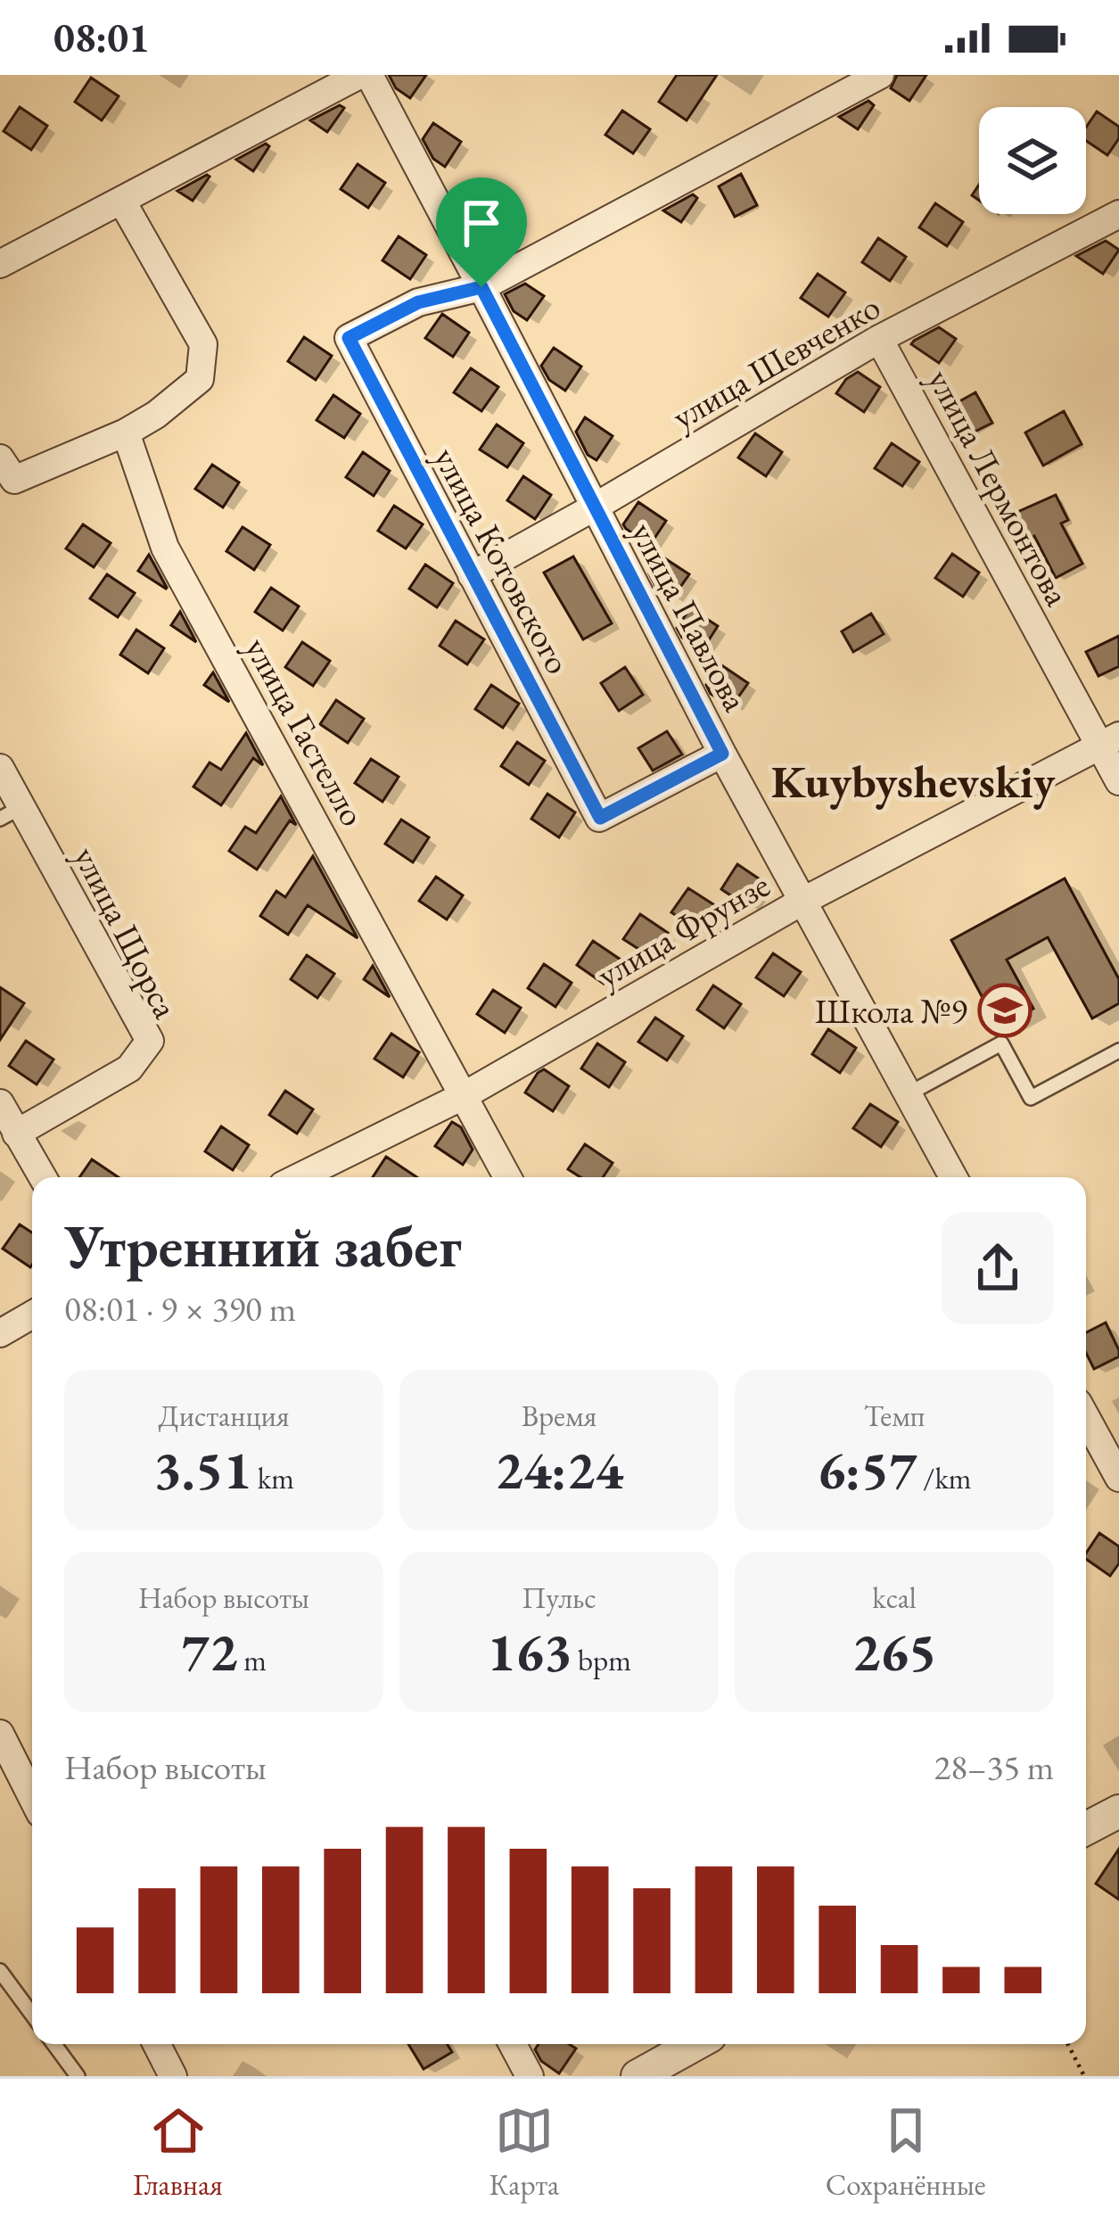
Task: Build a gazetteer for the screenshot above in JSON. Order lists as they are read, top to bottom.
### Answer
{
  "streets": {
    "street": [
      "улица Шевченко",
      "улица Лермонтова",
      "улица Котовского",
      "улица Павлова",
      "улица Гастелло",
      "улица Фрунзе",
      "улица Щорса"
    ]
  },
  "crossings": [
    ["улица Шевченко", "улица Лермонтова"],
    ["улица Шевченко", "улица Котовского"],
    ["улица Шевченко", "улица Павлова"],
    ["улица Лермонтова", "улица Фрунзе"],
    ["улица Котовского", "улица Павлова"],
    ["улица Павлова", "улица Фрунзе"],
    ["улица Гастелло", "улица Фрунзе"]
  ],
  "districts": ["Kuybyshevskiy"],
  "places": {
    "school or university": ["Школа №9"]
  },
  "page": {
    "status": "08:01",
    "heading": ["Утренний забег", "08:01 · 9 × 390 m"],
    "stats": [
      ["Дистанция", "3.51 km"],
      ["Время", "24:24"],
      ["Темп", "6:57 /km"],
      ["Набор высоты", "72 m"],
      ["Пульс", "163 bpm"],
      ["kcal", "265"]
    ],
    "chart": ["Набор высоты", "28–35 m"],
    "tabs": ["Главная", "Карта", "Сохранённые"]
  }
}
